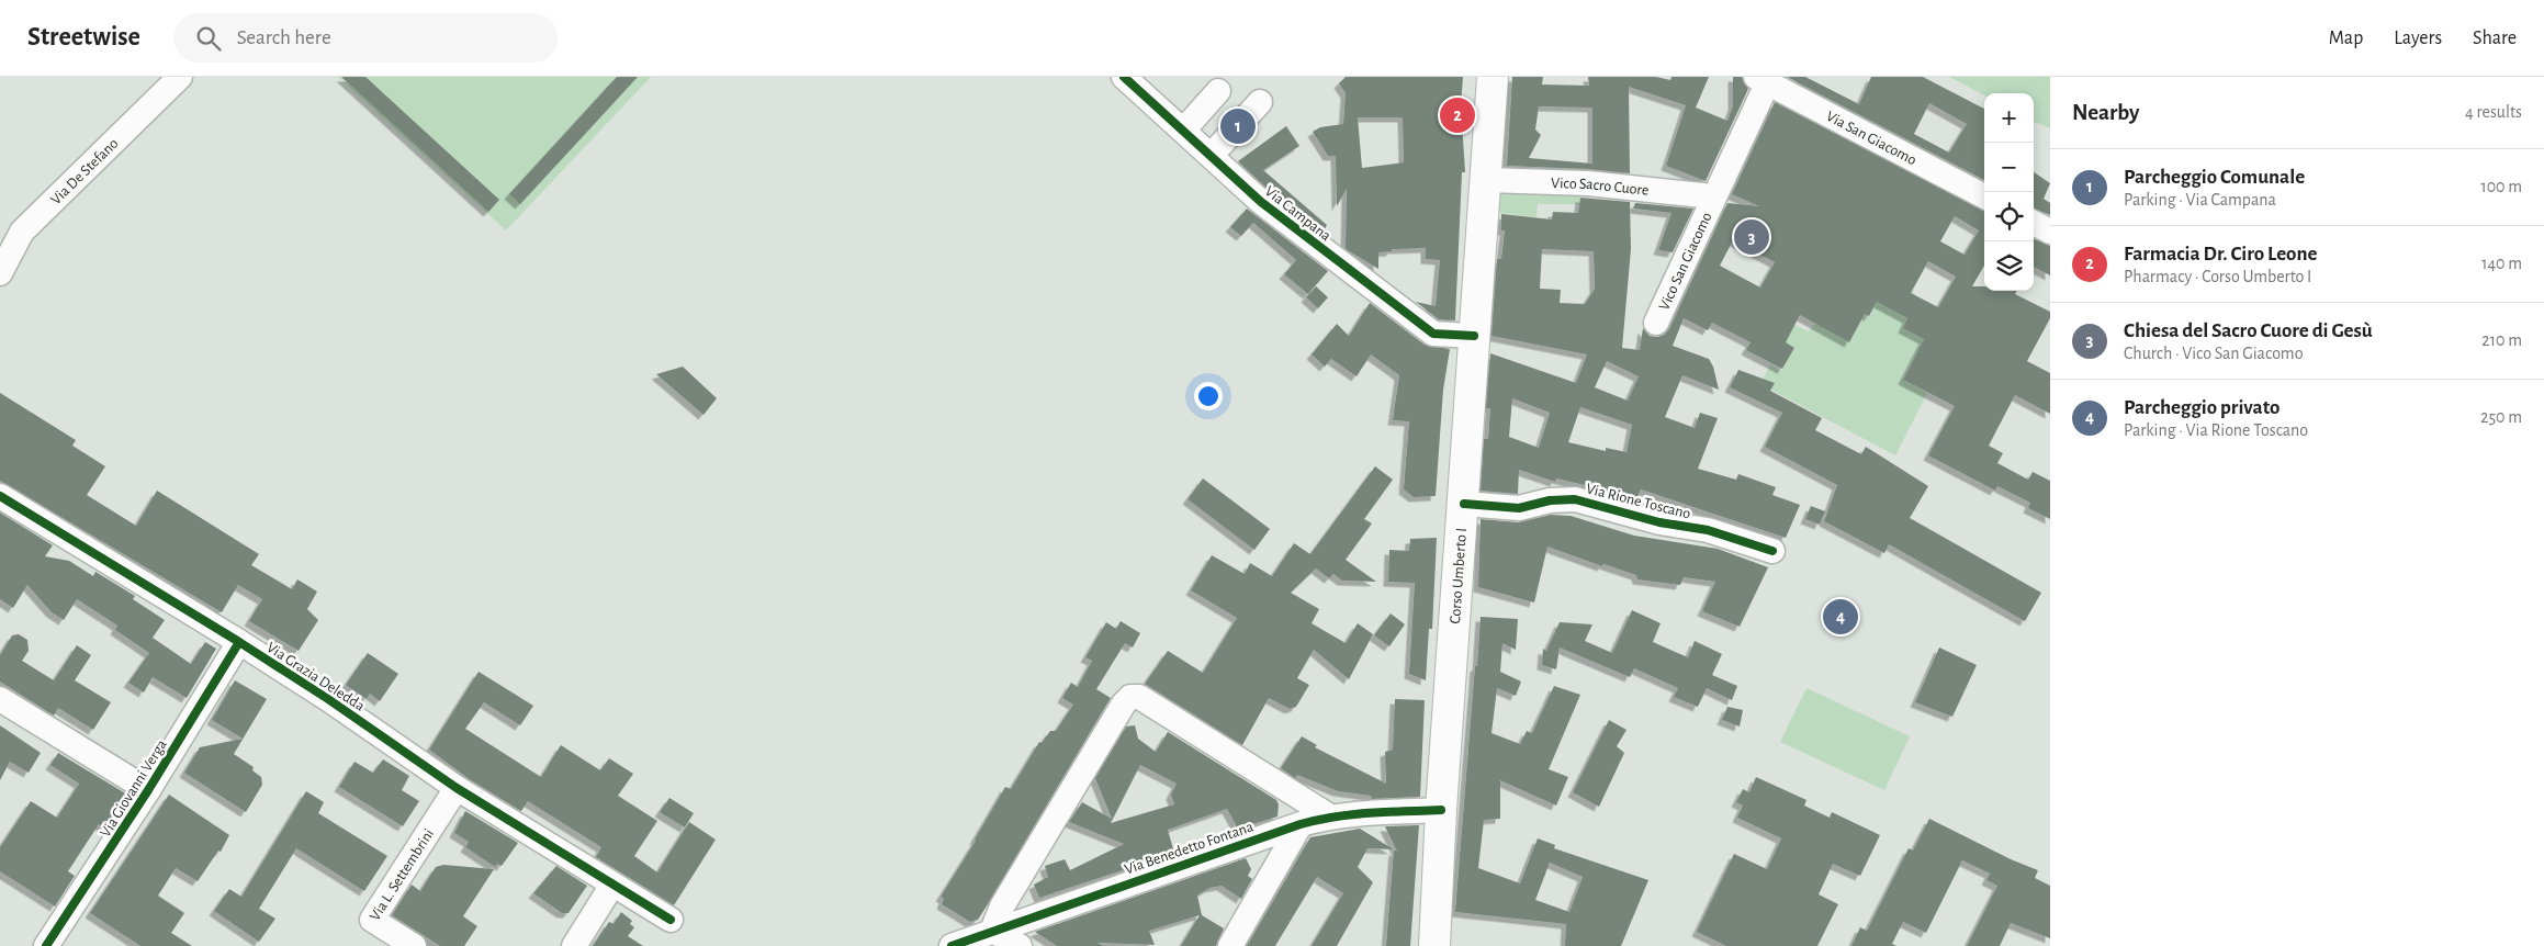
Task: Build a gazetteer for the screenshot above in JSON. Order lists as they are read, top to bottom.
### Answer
{
  "streets": {
    "main road": ["Corso Umberto I"],
    "street": [
      "Via San Giacomo",
      "Via De Stefano",
      "Vico Sacro Cuore",
      "Via Campana",
      "Vico San Giacomo",
      "Via Rione Toscano",
      "Via Grazia Deledda",
      "Via Giovanni Verga",
      "Via Benedetto Fontana",
      "Via L. Settembrini"
    ]
  },
  "crossings": [
    ["Via San Giacomo", "Vico San Giacomo"],
    ["Vico Sacro Cuore", "Vico San Giacomo"],
    ["Vico Sacro Cuore", "Corso Umberto I"],
    ["Via Campana", "Corso Umberto I"],
    ["Via Rione Toscano", "Corso Umberto I"],
    ["Corso Umberto I", "Via Benedetto Fontana"],
    ["Via Grazia Deledda", "Via Giovanni Verga"],
    ["Via Grazia Deledda", "Via L. Settembrini"]
  ],
  "page": {
    "header": "Streetwise",
    "search": "Search here",
    "nav": ["Map", "Layers", "Share"],
    "heading": ["Nearby", "4 results"],
    "map_buttons": ["+", "−"],
    "pins": [
      "2",
      "1",
      "3",
      "4"
    ],
    "list": [
      {
        "mark": "1",
        "name": "Parcheggio Comunale",
        "note": "Parking · Via Campana",
        "value": "100 m"
      },
      {
        "mark": "2",
        "name": "Farmacia Dr. Ciro Leone",
        "note": "Pharmacy · Corso Umberto I",
        "value": "140 m"
      },
      {
        "mark": "3",
        "name": "Chiesa del Sacro Cuore di Gesù",
        "note": "Church · Vico San Giacomo",
        "value": "210 m"
      },
      {
        "mark": "4",
        "name": "Parcheggio privato",
        "note": "Parking · Via Rione Toscano",
        "value": "250 m"
      }
    ]
  }
}
